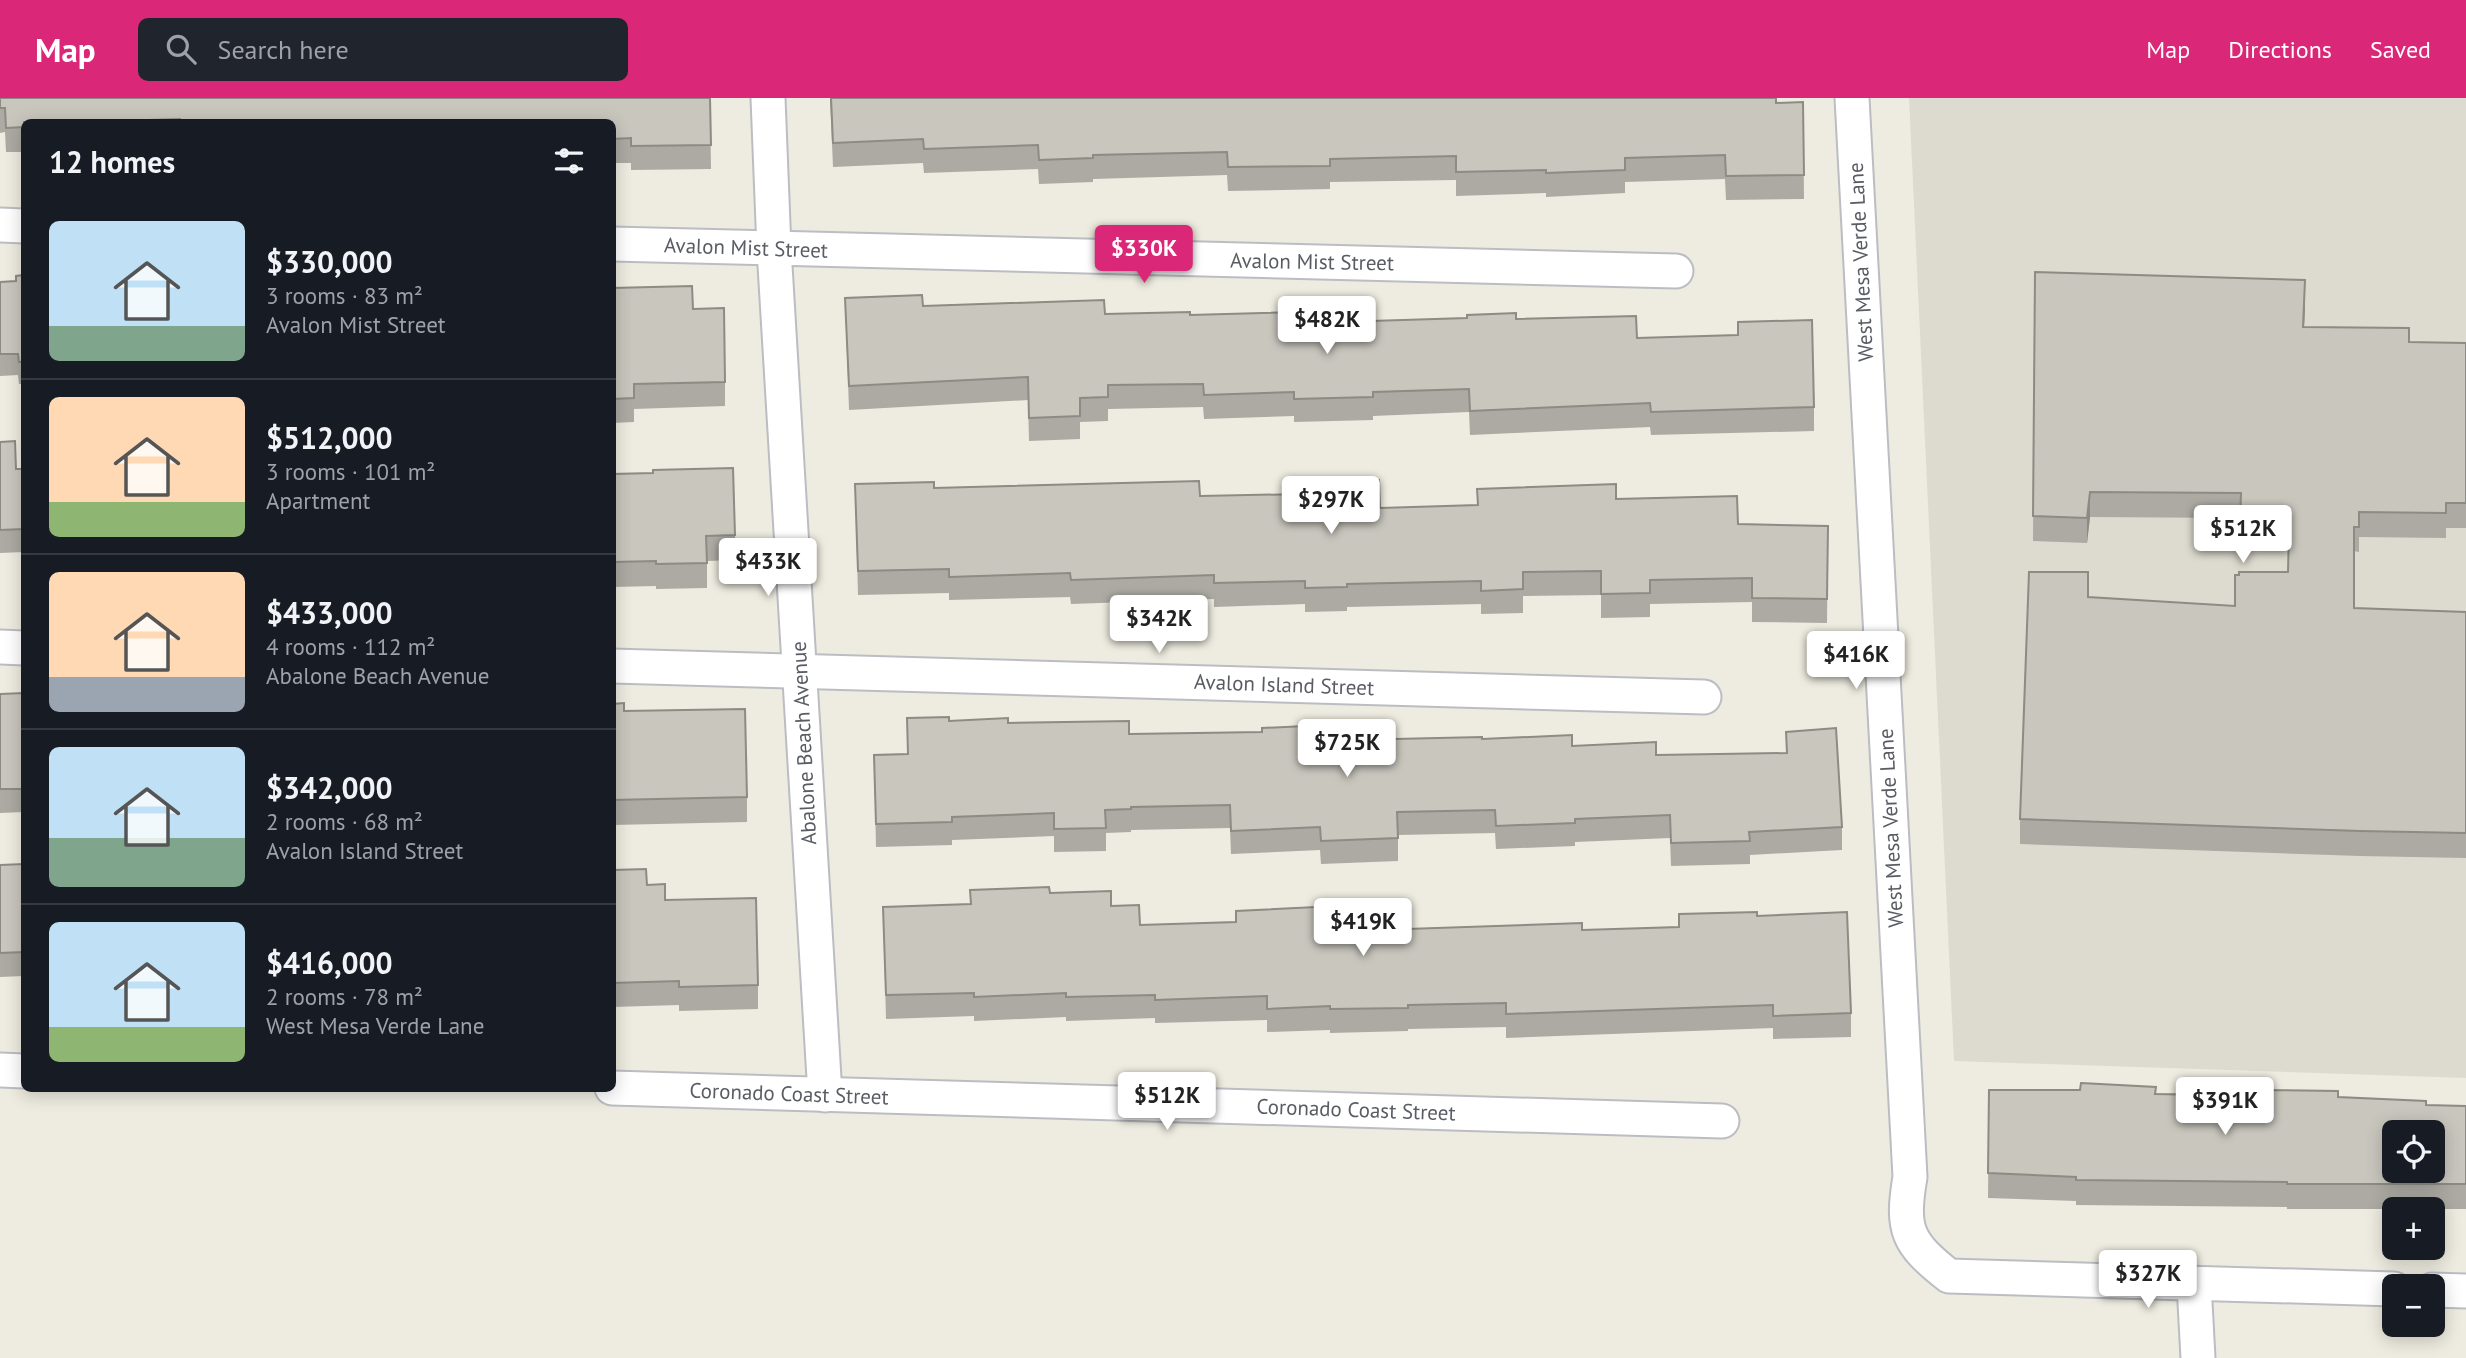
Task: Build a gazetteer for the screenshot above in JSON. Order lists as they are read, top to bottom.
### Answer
{
  "streets": {
    "street": [
      "Avalon Mist Street",
      "West Mesa Verde Lane",
      "Avalon Island Street",
      "Abalone Beach Avenue",
      "Coronado Coast Street"
    ]
  },
  "crossings": [
    ["Avalon Mist Street", "Abalone Beach Avenue"],
    ["Avalon Island Street", "Abalone Beach Avenue"],
    ["Abalone Beach Avenue", "Coronado Coast Street"]
  ],
  "page": {
    "header": "Map",
    "search": "Search here",
    "nav": ["Map", "Directions", "Saved"],
    "heading": "12 homes",
    "list": [
      {
        "name": "$330,000",
        "note": "3 rooms · 83 m² · Avalon Mist Street"
      },
      {
        "name": "$512,000",
        "note": "3 rooms · 101 m² · Apartment"
      },
      {
        "name": "$433,000",
        "note": "4 rooms · 112 m² · Abalone Beach Avenue"
      },
      {
        "name": "$342,000",
        "note": "2 rooms · 68 m² · Avalon Island Street"
      },
      {
        "name": "$416,000",
        "note": "2 rooms · 78 m² · West Mesa Verde Lane"
      }
    ],
    "price": [
      "$330K",
      "$482K",
      "$297K",
      "$512K",
      "$433K",
      "$342K",
      "$416K",
      "$725K",
      "$419K",
      "$512K",
      "$391K",
      "$327K"
    ],
    "map_buttons": ["+", "−"]
  }
}
